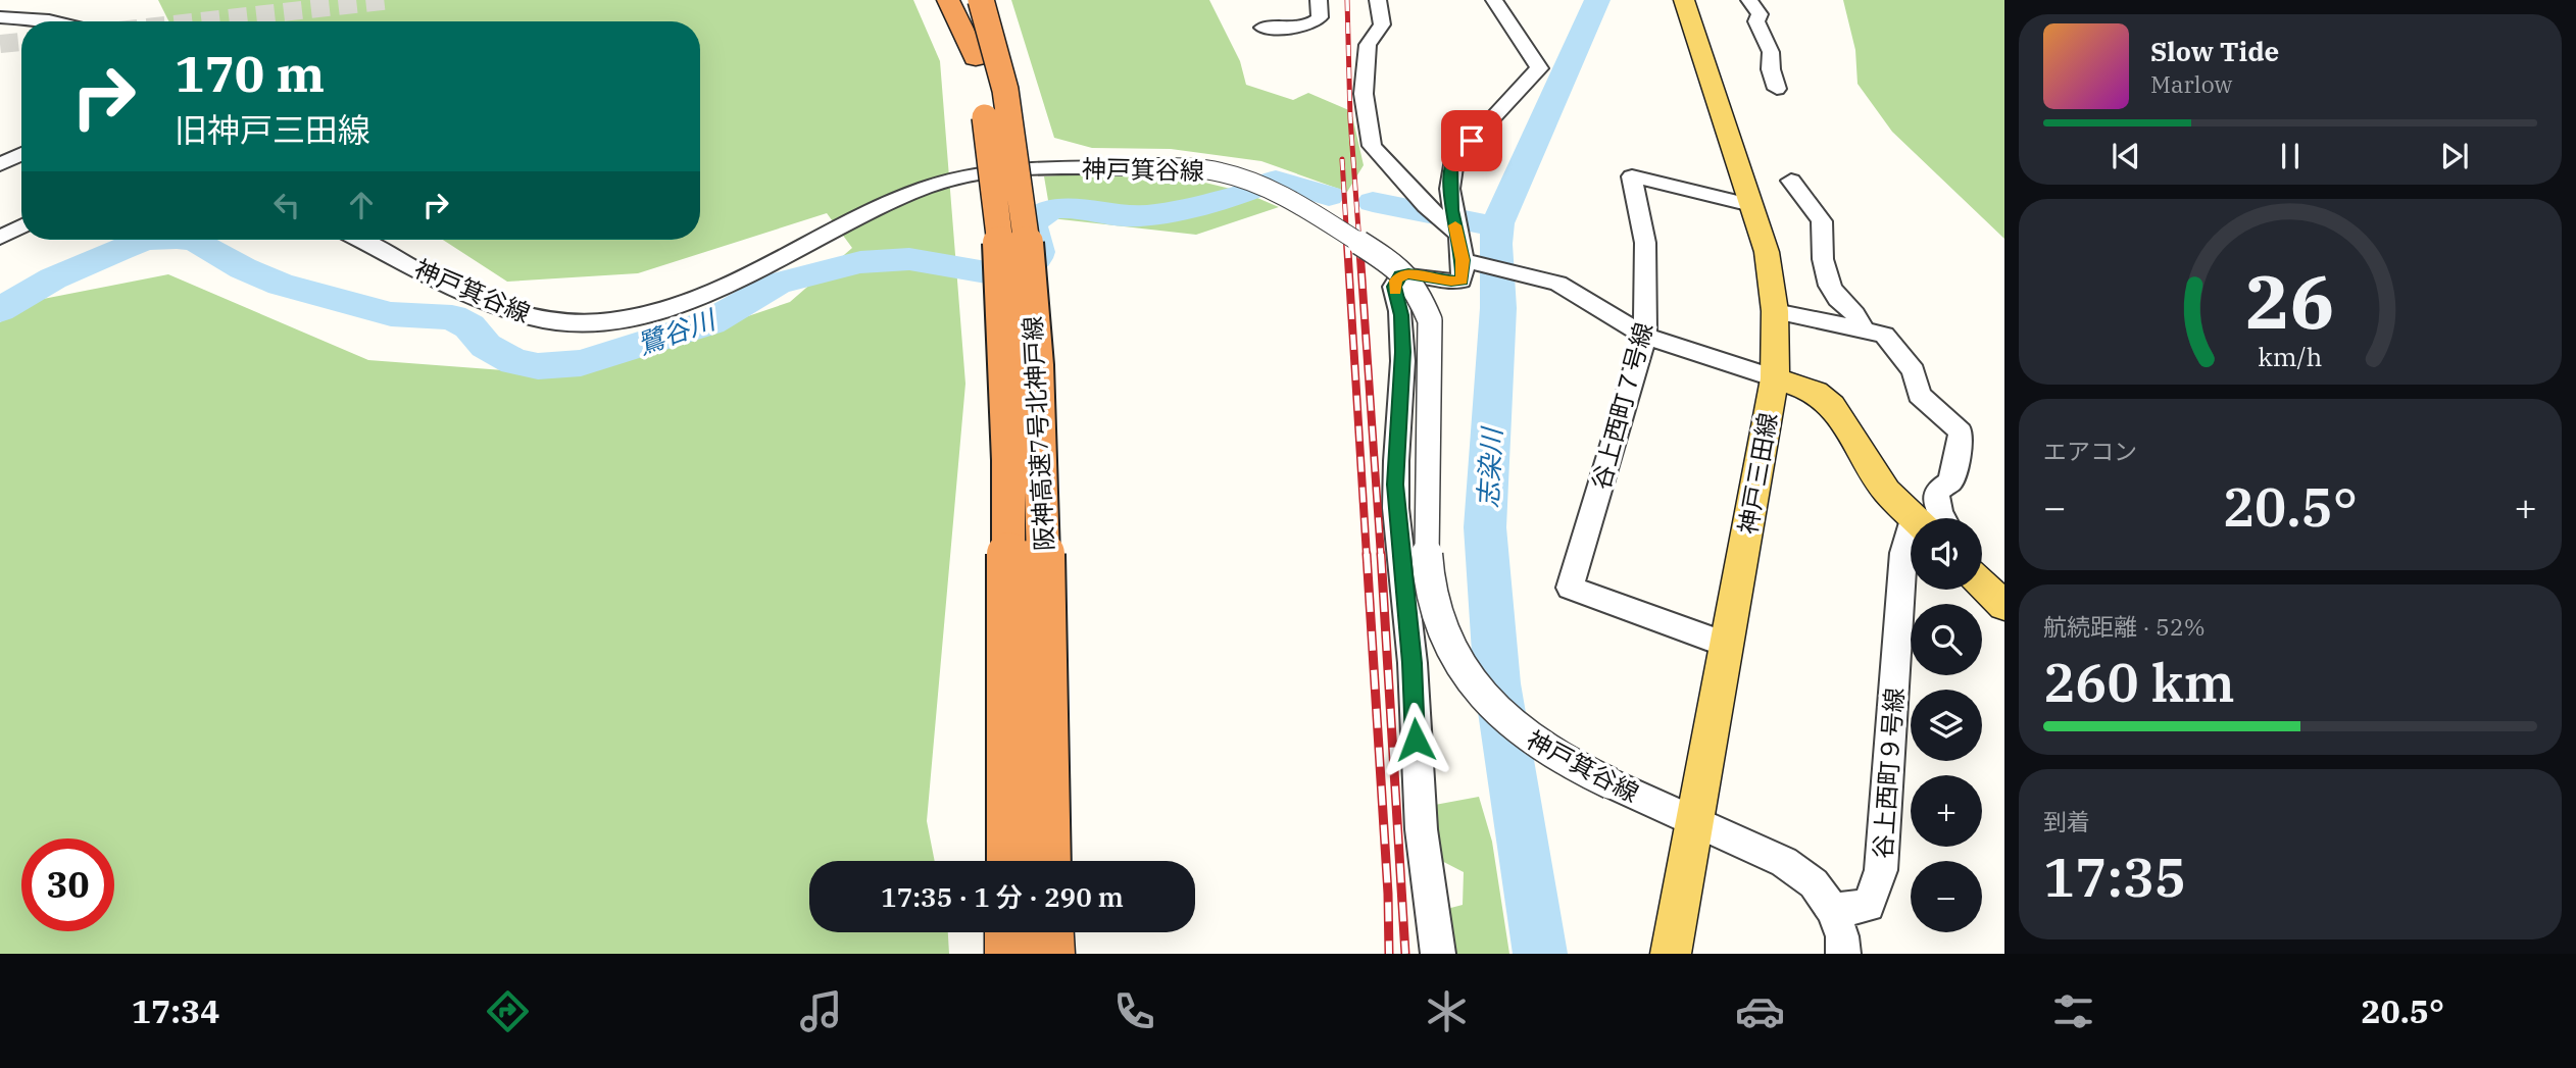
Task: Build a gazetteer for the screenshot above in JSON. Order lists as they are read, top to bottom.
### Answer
{
  "streets": {
    "highway": ["阪神高速7号北神戸線"],
    "main road": ["神戸三田線"],
    "street": ["神戸箕谷線", "谷上西町７号線", "谷上西町９号線"]
  },
  "crossings": [
    ["神戸箕谷線", "神戸三田線"],
    ["神戸箕谷線", "谷上西町９号線"],
    ["谷上西町７号線", "神戸三田線"]
  ],
  "water": ["鷺谷川", "志染川"],
  "page": {
    "turn": ["170 m", "旧神戸三田線"],
    "song": ["Slow Tide", "Marlow"],
    "tile": [
      "エアコン",
      ["航続距離 · 52%", "260 km"],
      ["到着", "17:35"]
    ],
    "heat": ["−", "20.5°", "+"],
    "map_buttons": ["+", "−"],
    "limit": "30",
    "trip": "17:35 · 1 分 · 290 m",
    "tabs": ["17:34", "20.5°"],
    "gauge": ["26", "km/h"]
  }
}
